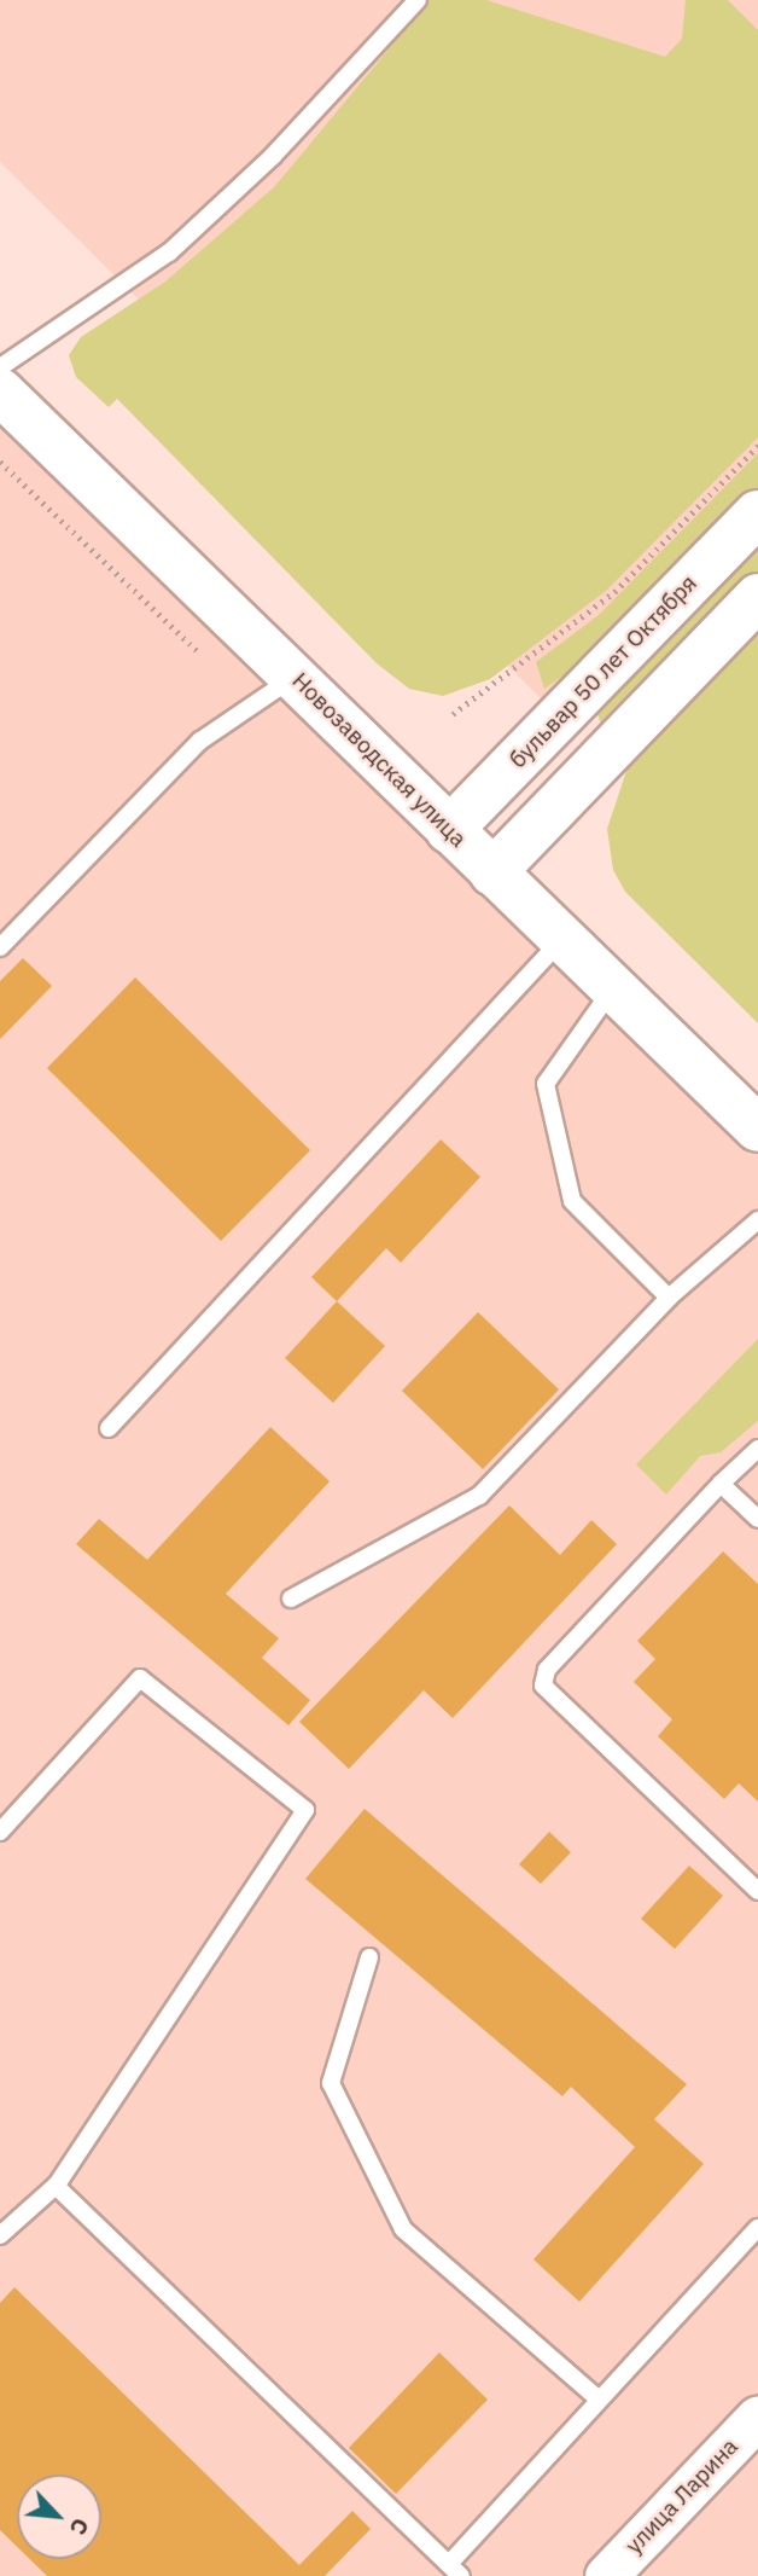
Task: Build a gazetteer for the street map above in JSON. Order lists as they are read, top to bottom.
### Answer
{
  "streets": {
    "main road": ["бульвар 50 лет Октября", "Новозаводская улица"],
    "street": ["улица Ларина"]
  },
  "crossings": [
    ["бульвар 50 лет Октября", "Новозаводская улица"]
  ],
  "north": "bottom right"
}
